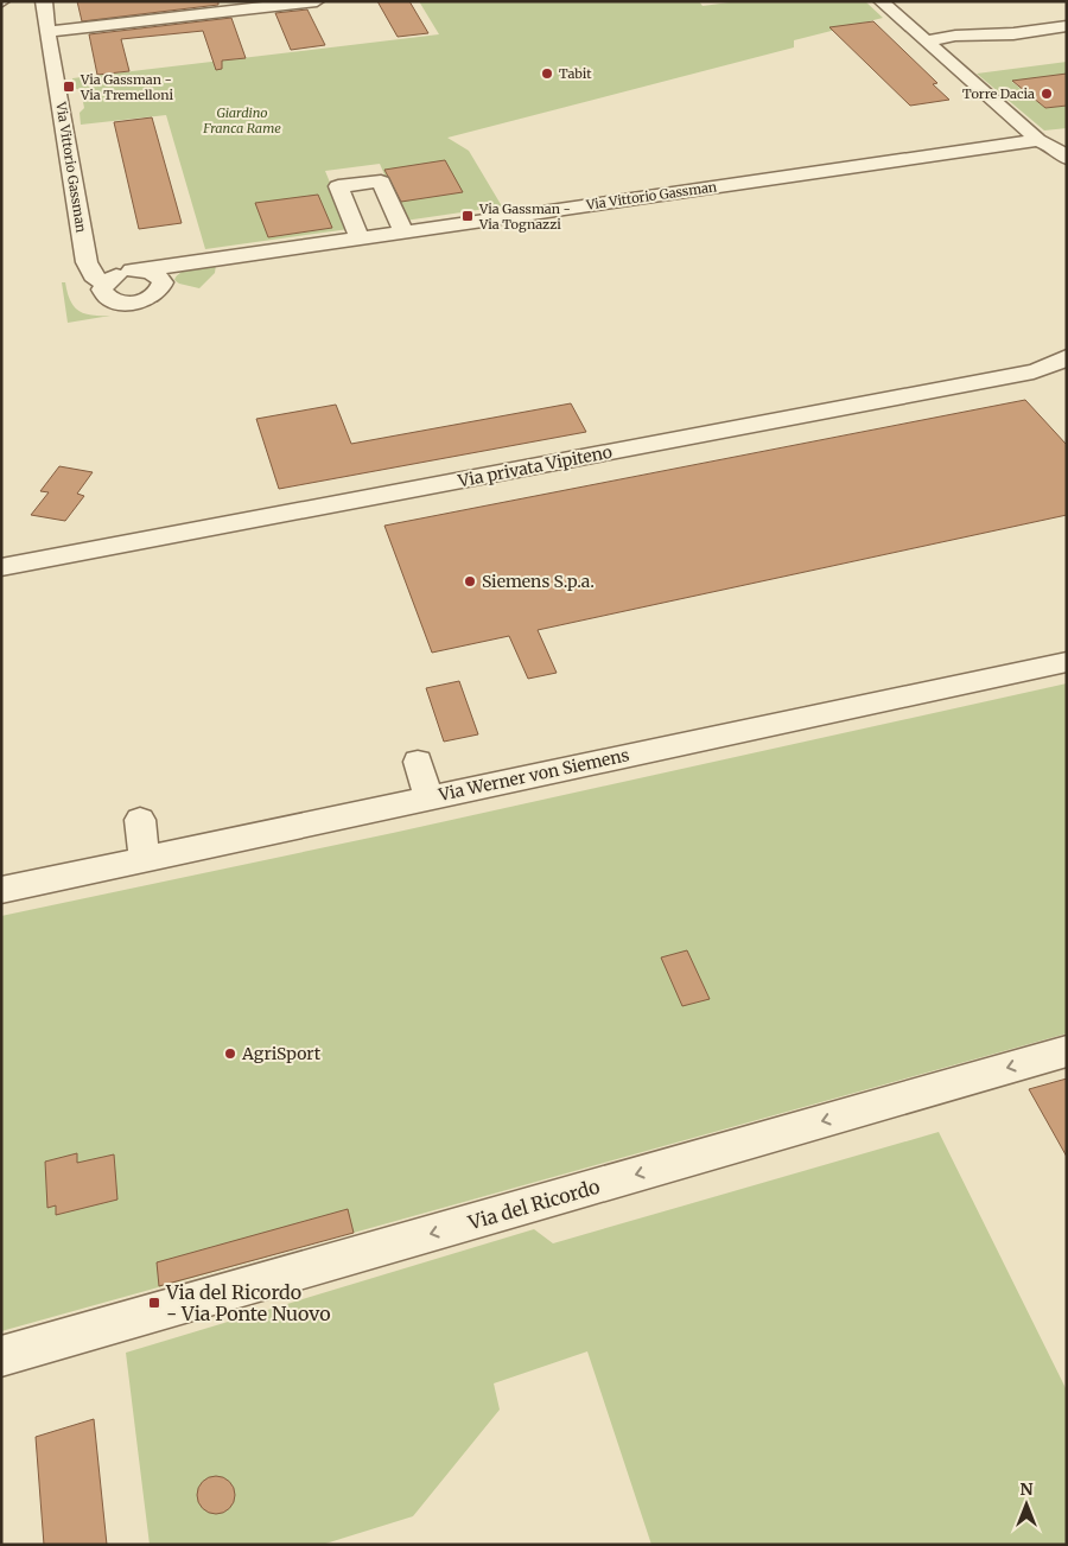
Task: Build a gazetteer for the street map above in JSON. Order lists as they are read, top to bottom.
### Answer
{
  "streets": {
    "street": [
      "Via Vittorio Gassman",
      "Via privata Vipiteno",
      "Via Werner von Siemens",
      "Via del Ricordo"
    ]
  },
  "one_way": ["Via del Ricordo"],
  "parks": ["Giardino Franca Rame"],
  "places": {
    "other": [
      "Tabit",
      "Torre Dacia",
      "Siemens S.p.a.",
      "AgriSport"
    ],
    "transit": ["Via Gassman - Via Tremelloni", "Via Gassman - Via Tognazzi", "Via del Ricordo - Via Ponte Nuovo"]
  },
  "north": "top"
}
